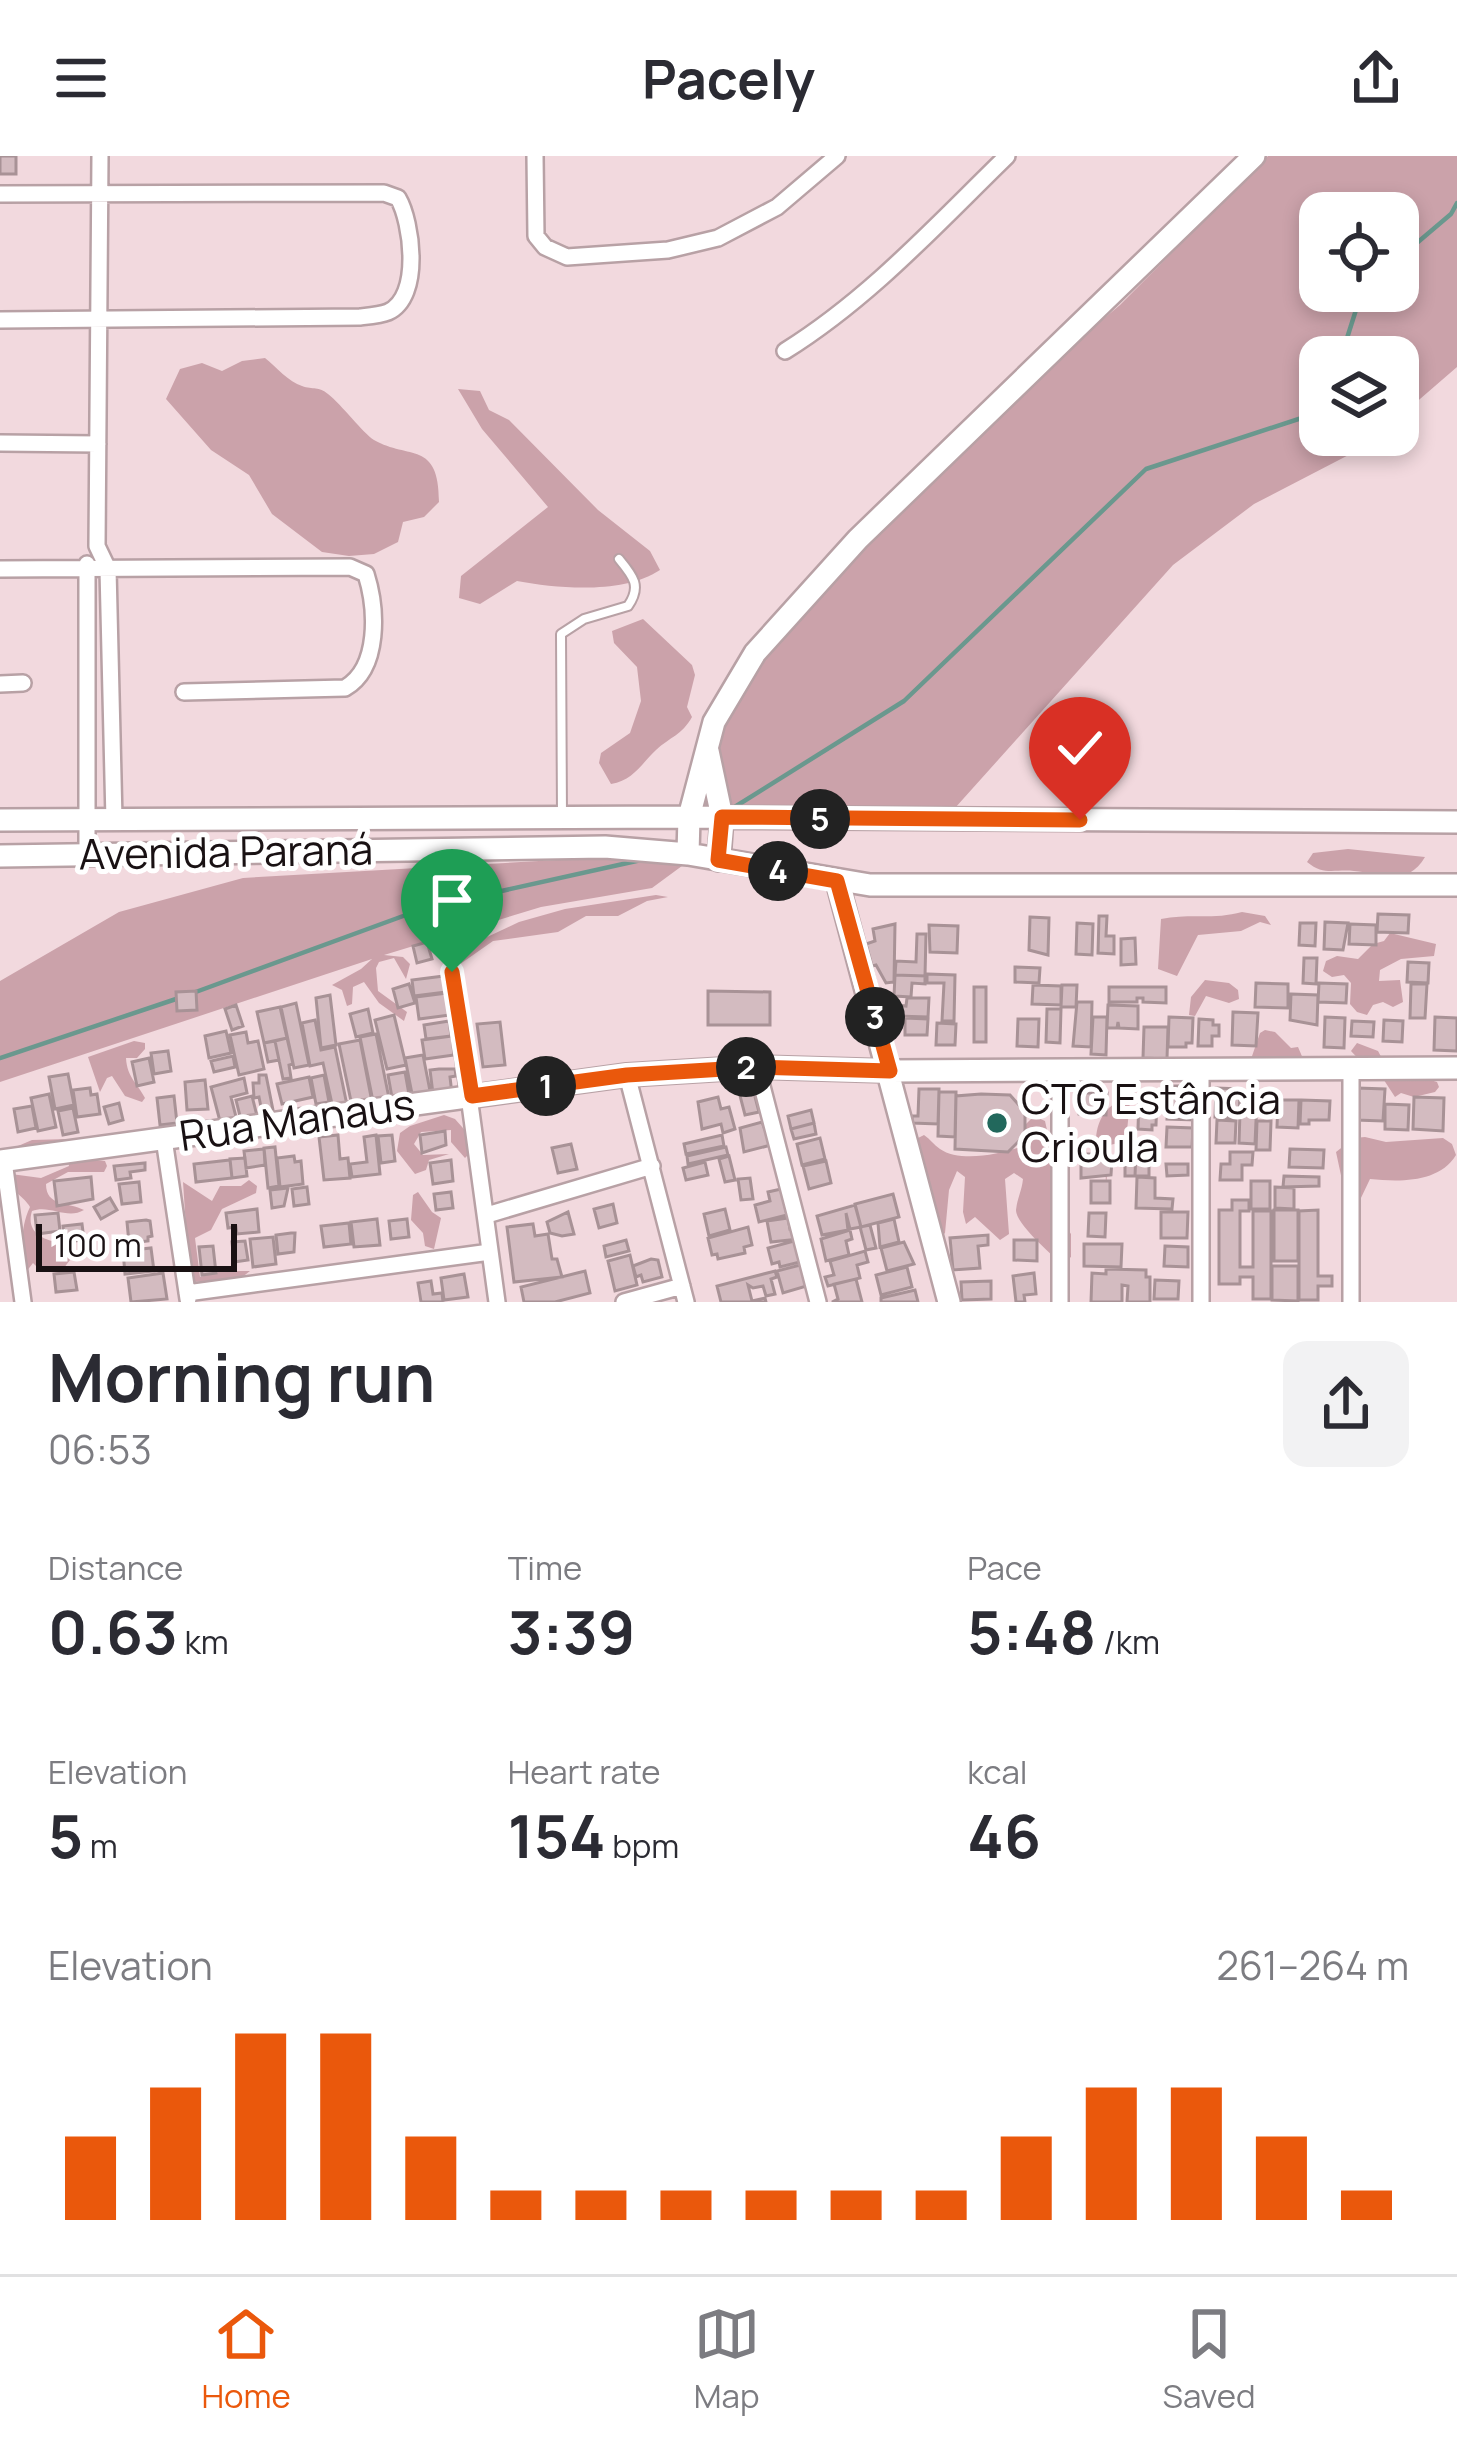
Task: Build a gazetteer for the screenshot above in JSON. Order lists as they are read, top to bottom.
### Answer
{
  "streets": {
    "street": ["Avenida Paraná", "Rua Manaus"]
  },
  "places": ["CTG Estância Crioula"],
  "scale_bar": "100 m",
  "page": {
    "header": "Pacely",
    "pins": [
      "5",
      "4",
      "3",
      "2",
      "1"
    ],
    "scale": "100 m",
    "heading": ["Morning run", "06:53"],
    "stats": [
      ["Distance", "0.63 km"],
      ["Time", "3:39"],
      ["Pace", "5:48 /km"],
      ["Elevation", "5 m"],
      ["Heart rate", "154 bpm"],
      ["kcal", "46"]
    ],
    "chart": ["Elevation", "261–264 m"],
    "tabs": ["Home", "Map", "Saved"]
  }
}
